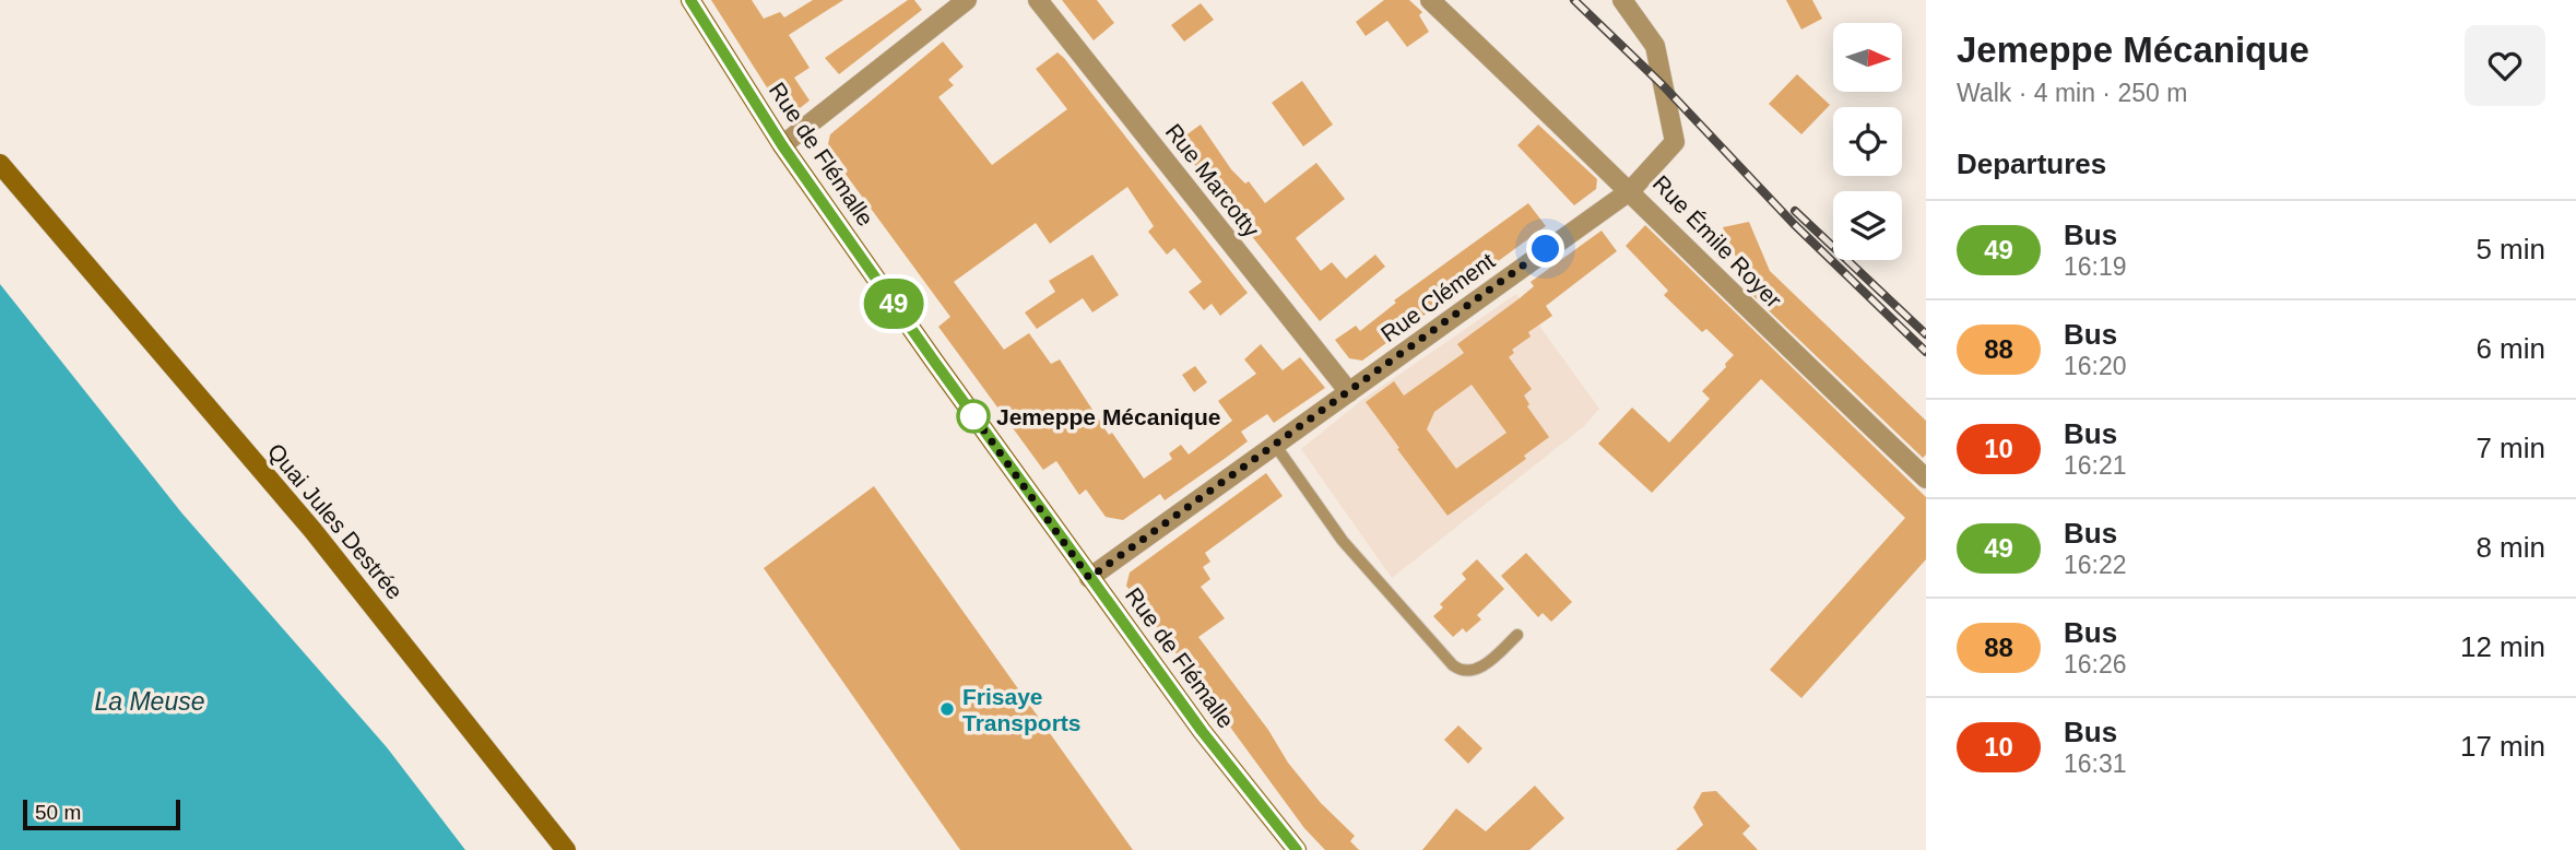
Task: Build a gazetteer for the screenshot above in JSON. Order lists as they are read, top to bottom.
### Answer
{
  "streets": {
    "street": [
      "Rue de Flémalle",
      "Rue Marcotty",
      "Rue Émile Royer",
      "Rue Clément",
      "Quai Jules Destrée"
    ]
  },
  "crossings": [
    ["Rue de Flémalle", "Rue Clément"],
    ["Rue Marcotty", "Rue Clément"],
    ["Rue Émile Royer", "Rue Clément"]
  ],
  "water": ["La Meuse"],
  "places": ["Jemeppe Mécanique", "Frisaye Transports"],
  "lines": ["bus line 49"],
  "scale_bar": "50 m",
  "north": "right",
  "page": {
    "on_map": "49",
    "heading": [
      ["Jemeppe Mécanique", "Walk · 4 min · 250 m"],
      "Departures"
    ],
    "list": [
      {
        "mark": "49",
        "name": "Bus",
        "note": "16:19",
        "value": "5 min"
      },
      {
        "mark": "88",
        "name": "Bus",
        "note": "16:20",
        "value": "6 min"
      },
      {
        "mark": "10",
        "name": "Bus",
        "note": "16:21",
        "value": "7 min"
      },
      {
        "mark": "49",
        "name": "Bus",
        "note": "16:22",
        "value": "8 min"
      },
      {
        "mark": "88",
        "name": "Bus",
        "note": "16:26",
        "value": "12 min"
      },
      {
        "mark": "10",
        "name": "Bus",
        "note": "16:31",
        "value": "17 min"
      }
    ],
    "scale": "50 m"
  }
}
